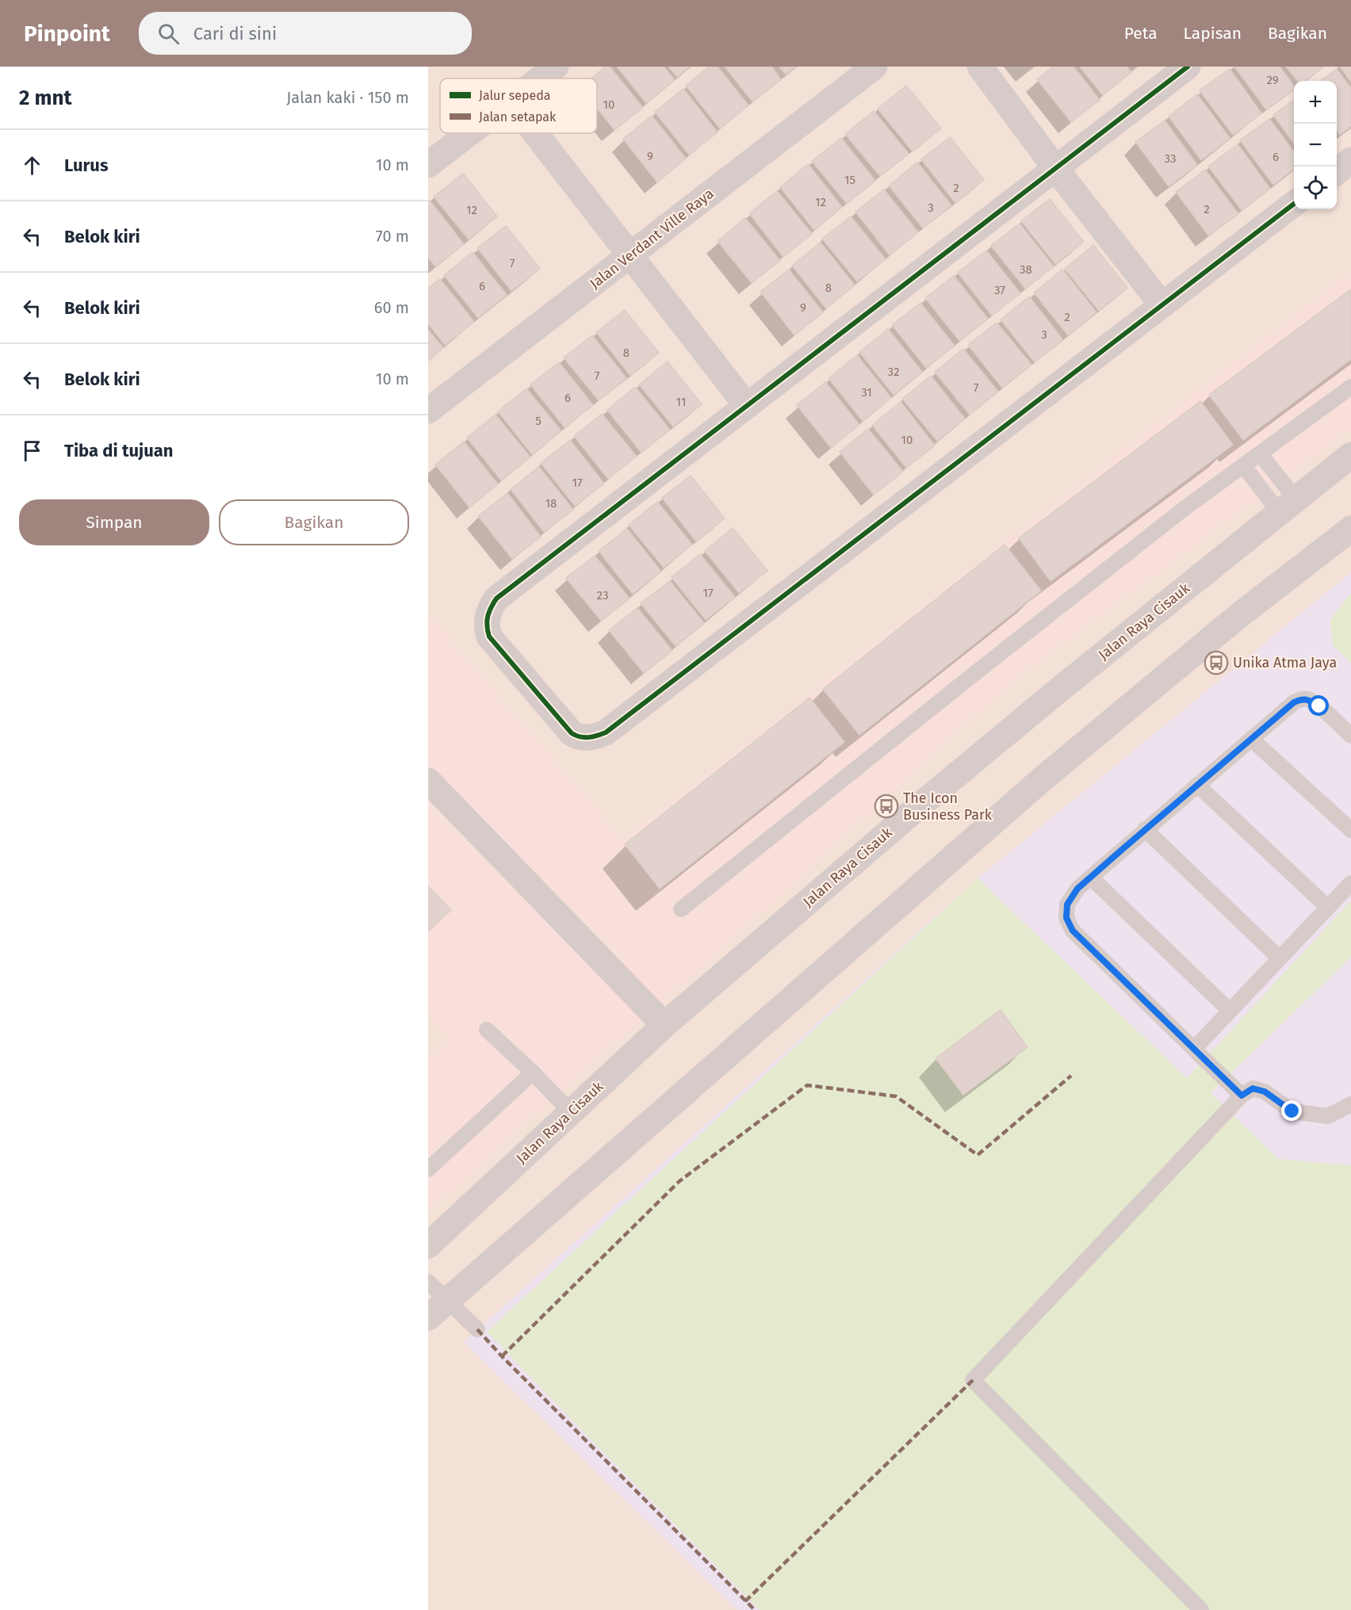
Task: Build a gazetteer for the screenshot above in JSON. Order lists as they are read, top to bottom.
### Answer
{
  "streets": {
    "street": ["Jalan Verdant Ville Raya", "Jalan Raya Cisauk"]
  },
  "places": {
    "bus stop": ["Unika Atma Jaya", "The Icon Business Park"]
  },
  "house_numbers": [
    "29",
    "10",
    "9",
    "6",
    "33",
    "15",
    "2",
    "12",
    "3",
    "2",
    "12",
    "7",
    "38",
    "6",
    "8",
    "37",
    "9",
    "2",
    "3",
    "8",
    "32",
    "7",
    "7",
    "31",
    "6",
    "11",
    "5",
    "10",
    "17",
    "18",
    "17",
    "23"
  ],
  "legend": ["Jalur sepeda", "Jalan setapak"],
  "page": {
    "header": "Pinpoint",
    "search": "Cari di sini",
    "nav": ["Peta", "Lapisan", "Bagikan"],
    "heading": ["2 mnt", "Jalan kaki · 150 m"],
    "map_buttons": ["+", "−"],
    "list": [
      ["Lurus", "10 m"],
      ["Belok kiri", "70 m"],
      ["Belok kiri", "60 m"],
      ["Belok kiri", "10 m"],
      "Tiba di tujuan"
    ],
    "buttons": ["Simpan", "Bagikan"]
  }
}
